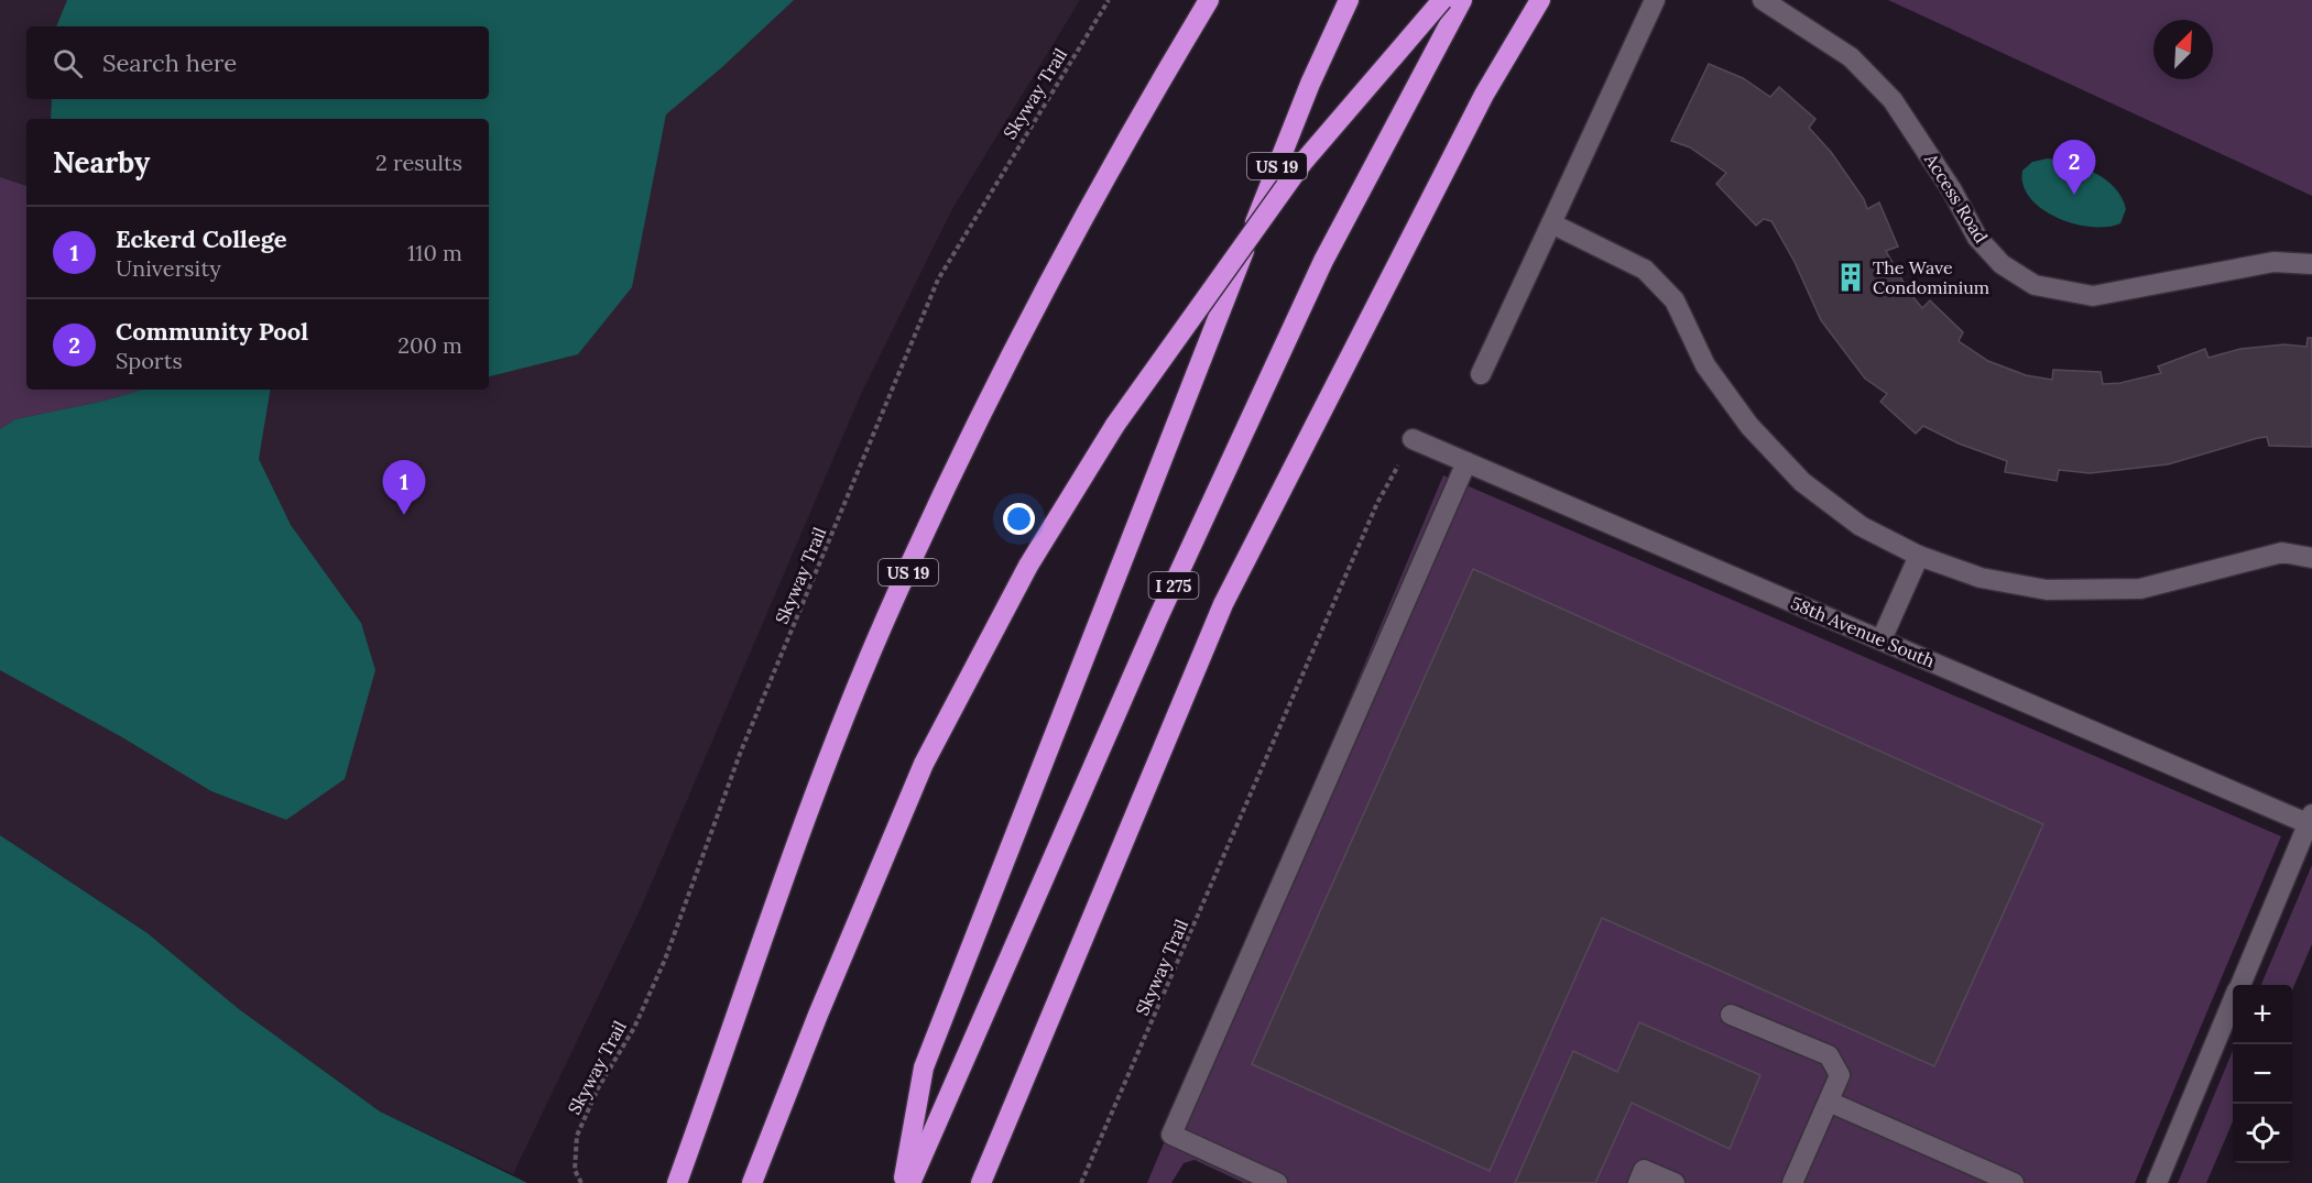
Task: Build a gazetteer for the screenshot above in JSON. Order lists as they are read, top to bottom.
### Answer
{
  "streets": {
    "highway": ["US 19", "I 275"],
    "street": ["Access Road", "58th Avenue South"],
    "path": ["Skyway Trail"]
  },
  "crossings": [
    ["Skyway Trail", "58th Avenue South"]
  ],
  "places": {
    "building": ["The Wave Condominium"]
  },
  "north": "top right",
  "page": {
    "search": "Search here",
    "heading": ["Nearby", "2 results"],
    "pins": ["2", "1"],
    "list": [
      {
        "mark": "1",
        "name": "Eckerd College",
        "note": "University",
        "value": "110 m"
      },
      {
        "mark": "2",
        "name": "Community Pool",
        "note": "Sports",
        "value": "200 m"
      }
    ],
    "map_buttons": ["+", "−"]
  }
}
